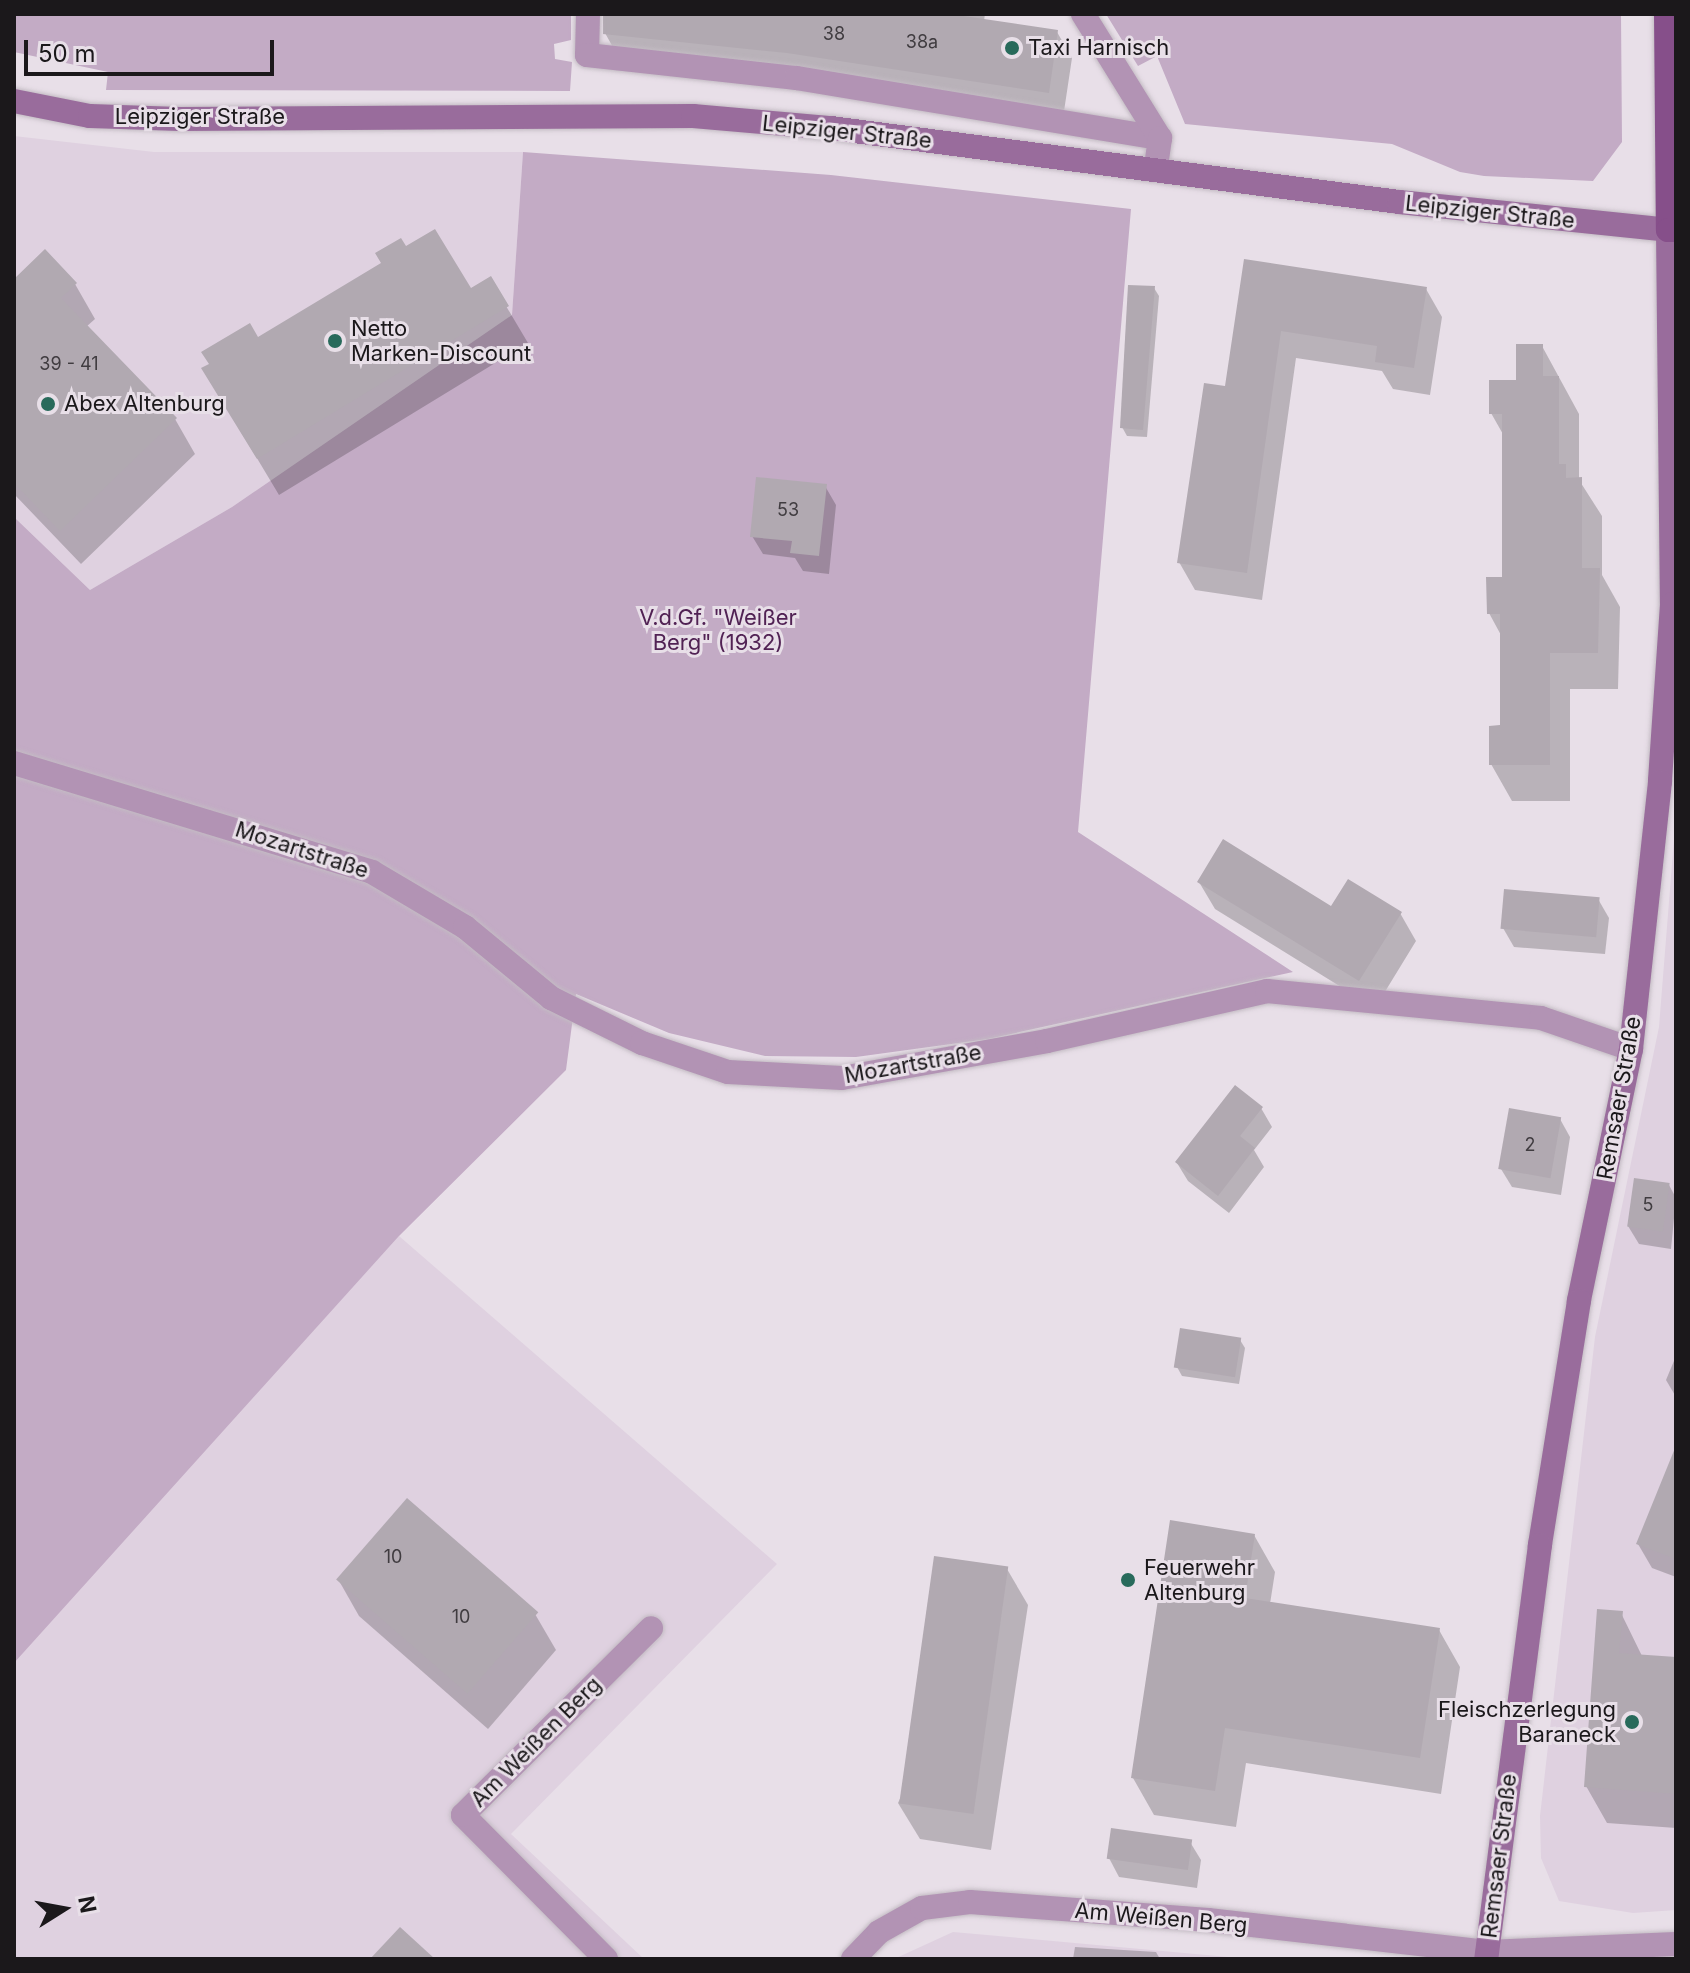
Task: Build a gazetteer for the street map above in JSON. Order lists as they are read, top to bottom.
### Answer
{
  "streets": {
    "street": [
      "Leipziger Straße",
      "Mozartstraße",
      "Remsaer Straße",
      "Am Weißen Berg"
    ]
  },
  "crossings": [
    ["Leipziger Straße", "Remsaer Straße"],
    ["Mozartstraße", "Remsaer Straße"],
    ["Remsaer Straße", "Am Weißen Berg"]
  ],
  "parks": ["V.d.Gf. \"Weißer Berg\" (1932)"],
  "places": [
    "Taxi Harnisch",
    "Netto Marken-Discount",
    "Abex Altenburg",
    "Feuerwehr Altenburg",
    "Fleischzerlegung Baraneck"
  ],
  "house_numbers": [
    "38",
    "38a",
    "39 - 41",
    "53",
    "2",
    "5",
    "10",
    "10"
  ],
  "scale_bar": "50 m",
  "north": "right"
}
